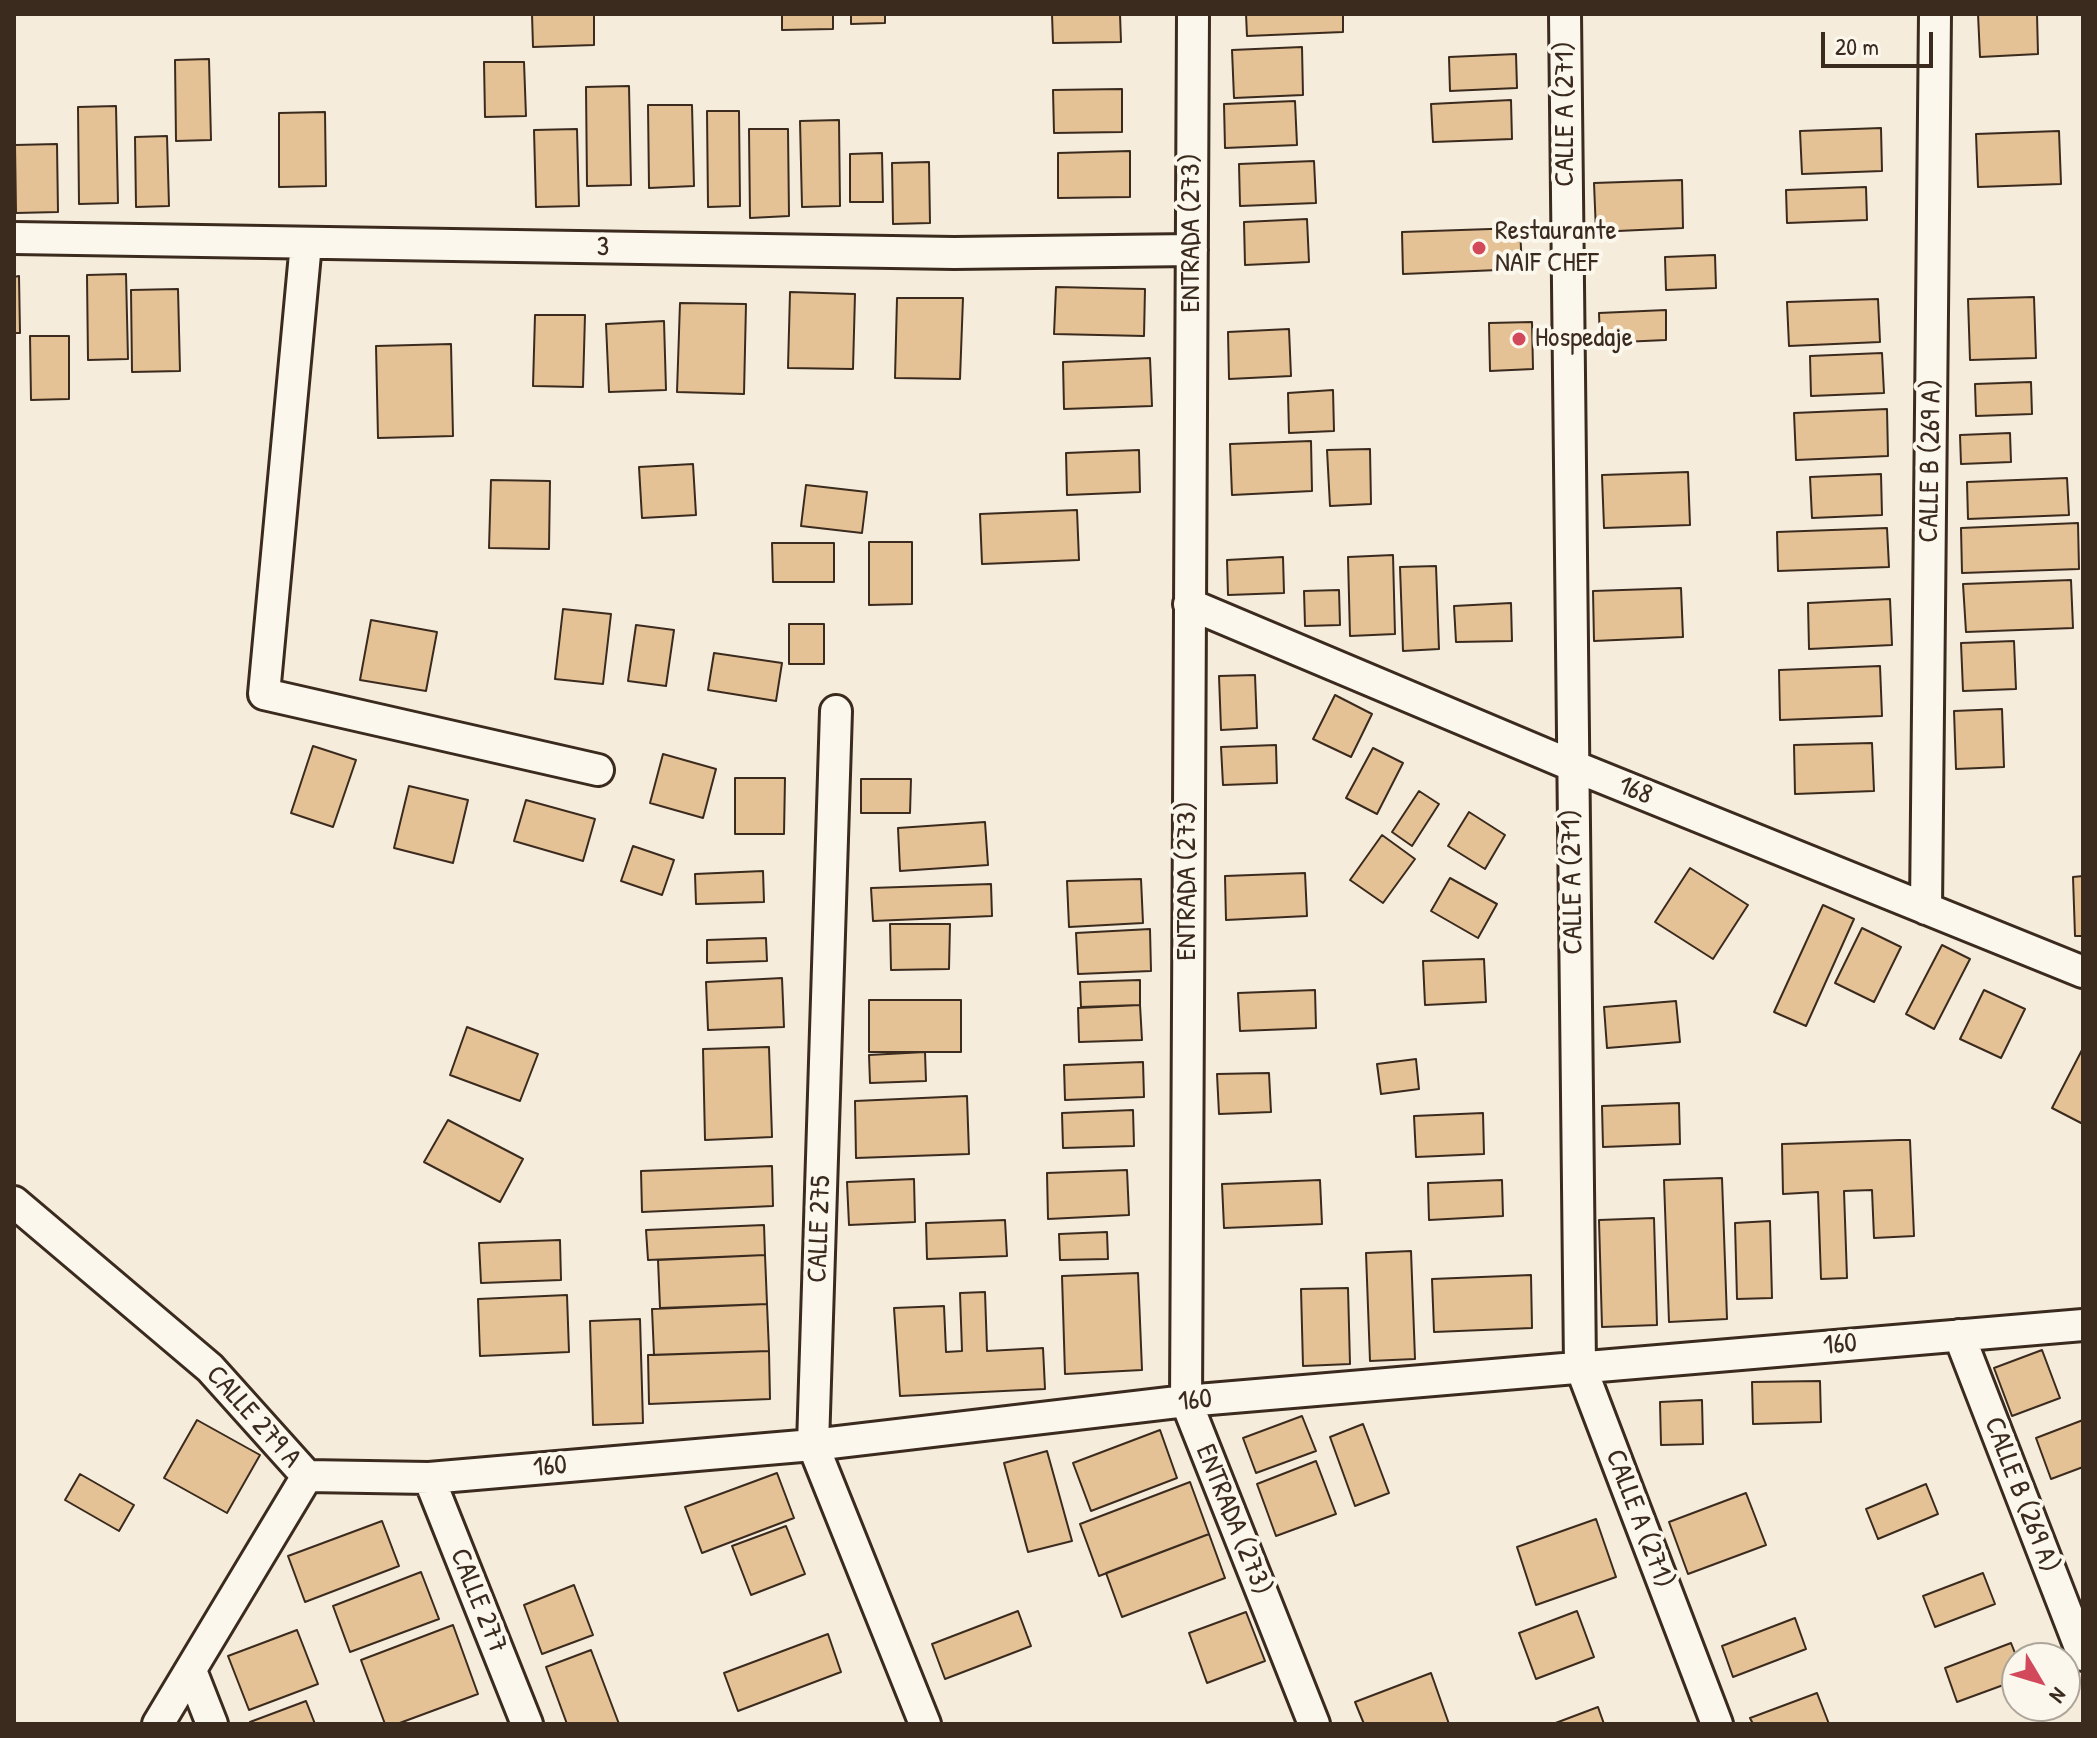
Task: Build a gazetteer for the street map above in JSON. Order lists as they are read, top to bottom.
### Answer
{
  "streets": {
    "street": [
      "CALLE A (271)",
      "ENTRADA (273)",
      "3",
      "CALLE B (269 A)",
      "168",
      "CALLE 275",
      "160",
      "CALLE 279 A",
      "CALLE 277"
    ]
  },
  "crossings": [
    ["CALLE A (271)", "168"],
    ["CALLE A (271)", "160"],
    ["ENTRADA (273)", "3"],
    ["ENTRADA (273)", "168"],
    ["ENTRADA (273)", "160"],
    ["CALLE B (269 A)", "168"],
    ["CALLE B (269 A)", "160"],
    ["CALLE 275", "160"],
    ["160", "CALLE 279 A"],
    ["160", "CALLE 277"]
  ],
  "places": ["Restaurante NAIF CHEF", "Hospedaje"],
  "scale_bar": "20 m",
  "north": "bottom right"
}
